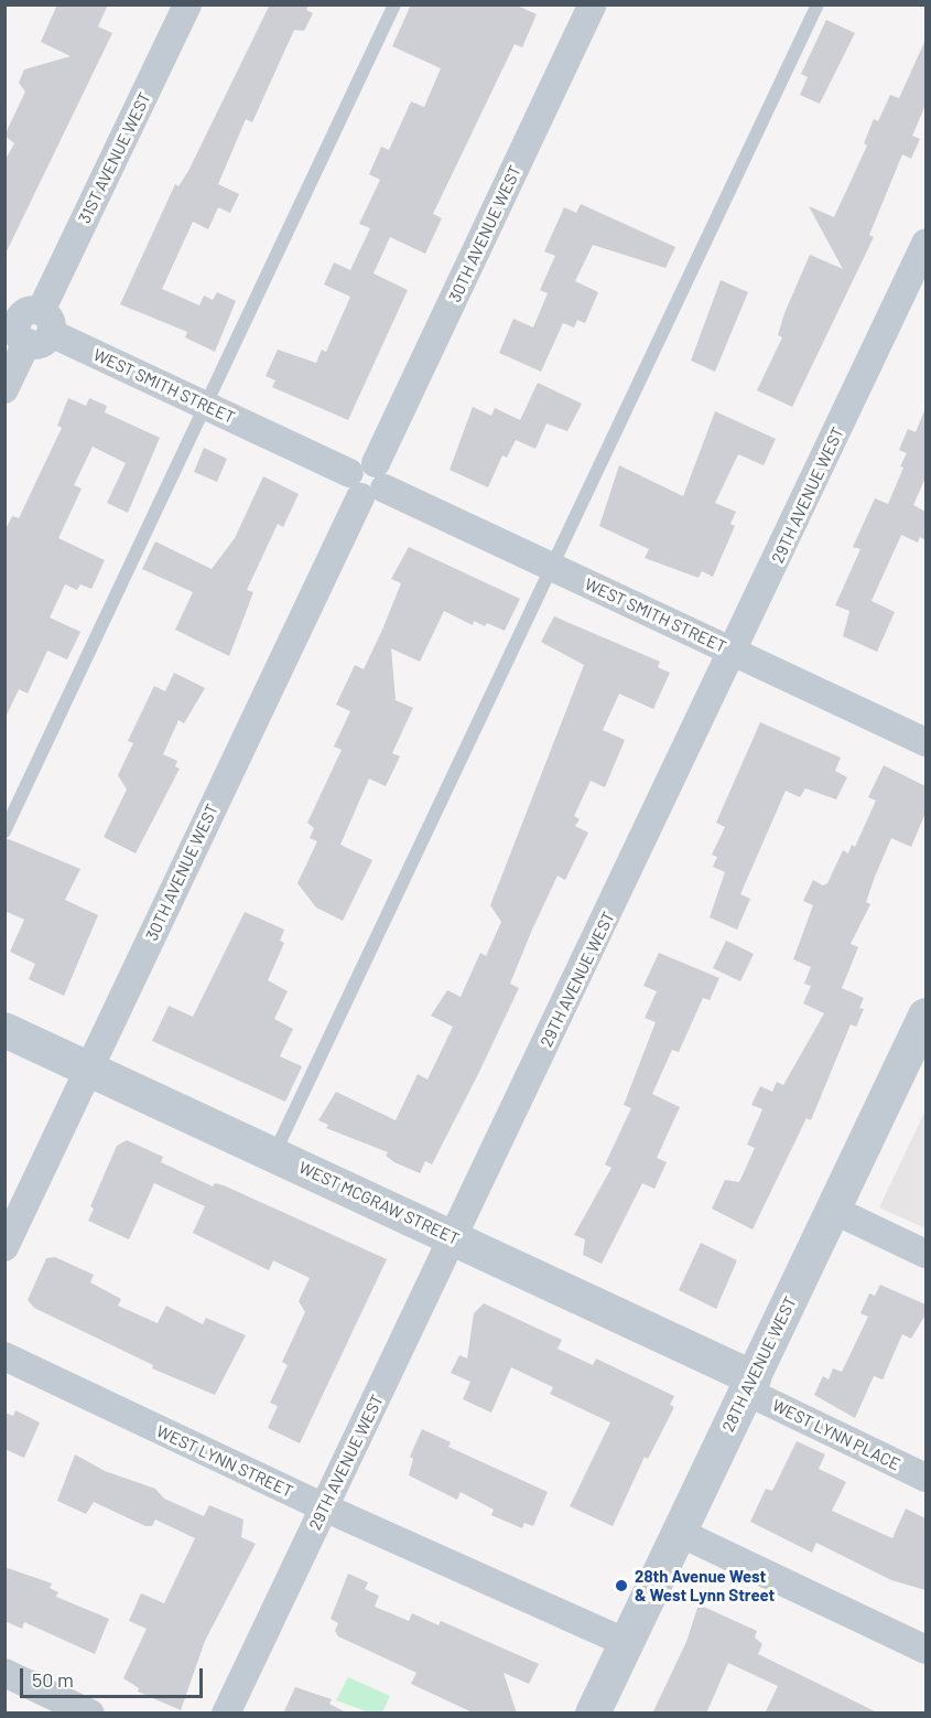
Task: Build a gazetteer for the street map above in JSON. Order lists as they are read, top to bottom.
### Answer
{
  "streets": {
    "street": [
      "31ST AVENUE WEST",
      "30TH AVENUE WEST",
      "WEST SMITH STREET",
      "29TH AVENUE WEST",
      "WEST MCGRAW STREET",
      "28TH AVENUE WEST",
      "WEST LYNN PLACE",
      "WEST LYNN STREET"
    ]
  },
  "crossings": [
    ["31ST AVENUE WEST", "WEST SMITH STREET"],
    ["30TH AVENUE WEST", "WEST SMITH STREET"],
    ["30TH AVENUE WEST", "WEST MCGRAW STREET"],
    ["WEST SMITH STREET", "29TH AVENUE WEST"],
    ["29TH AVENUE WEST", "WEST MCGRAW STREET"],
    ["29TH AVENUE WEST", "WEST LYNN STREET"],
    ["WEST MCGRAW STREET", "28TH AVENUE WEST"],
    ["WEST MCGRAW STREET", "WEST LYNN PLACE"],
    ["28TH AVENUE WEST", "WEST LYNN PLACE"],
    ["28TH AVENUE WEST", "WEST LYNN STREET"]
  ],
  "places": ["28th Avenue West & West Lynn Street"],
  "scale_bar": "50 m"
}
